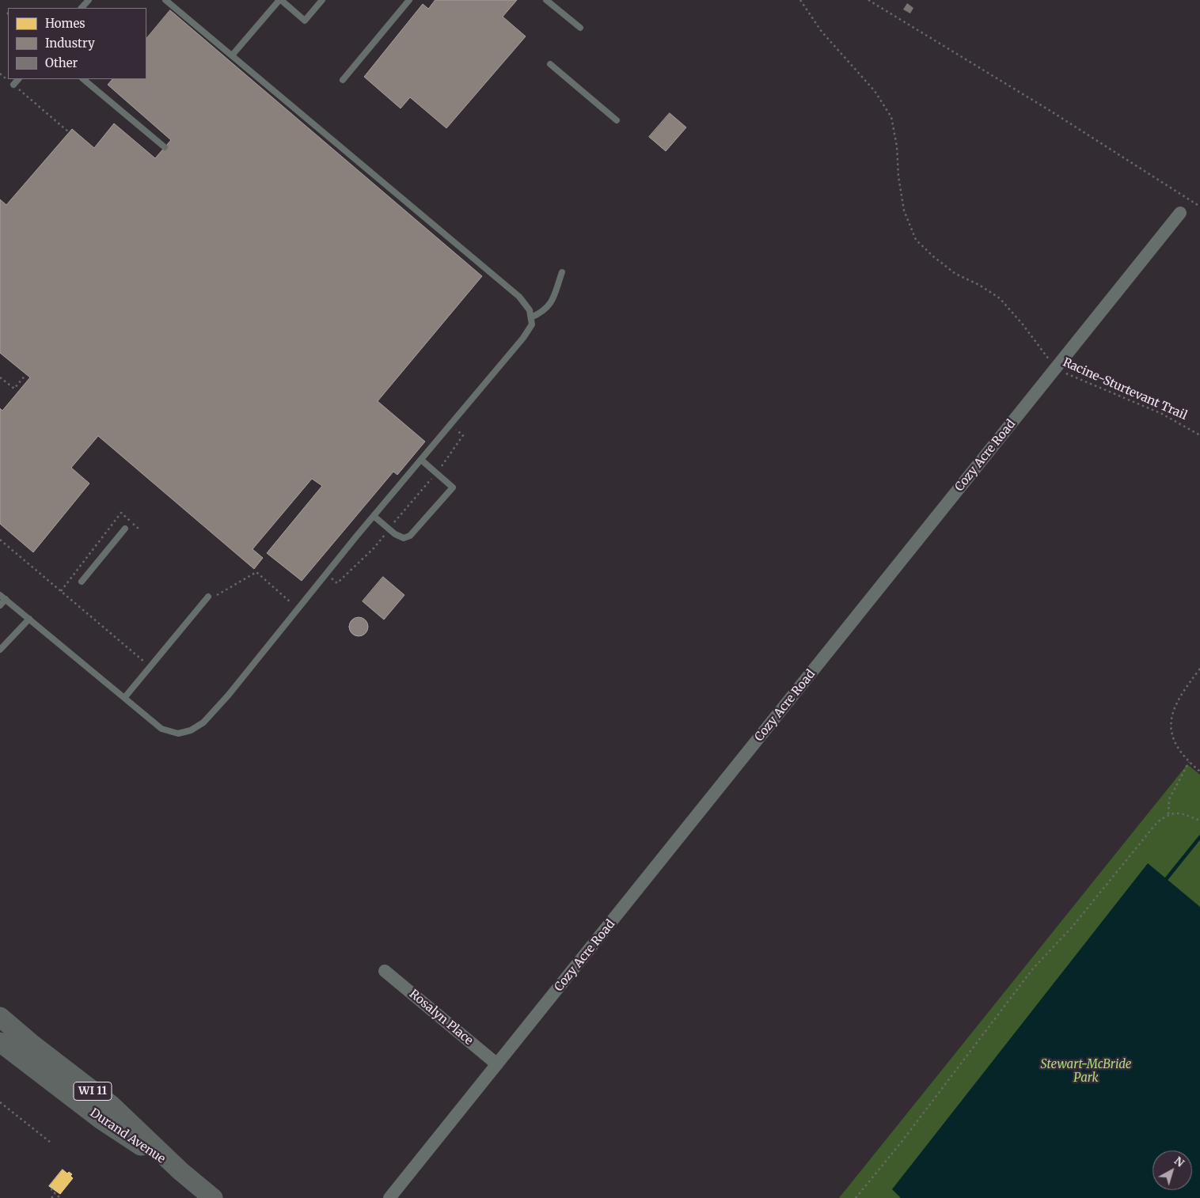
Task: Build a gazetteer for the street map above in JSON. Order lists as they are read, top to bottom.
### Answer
{
  "streets": {
    "main road": ["WI 11", "Durand Avenue"],
    "street": ["Cozy Acre Road", "Rosalyn Place"],
    "path": ["Racine-Sturtevant Trail"]
  },
  "crossings": [
    ["Racine-Sturtevant Trail", "Cozy Acre Road"],
    ["Cozy Acre Road", "Rosalyn Place"]
  ],
  "parks": ["Stewart-McBride Park"],
  "legend": ["Homes", "Industry", "Other"],
  "north": "top right"
}
